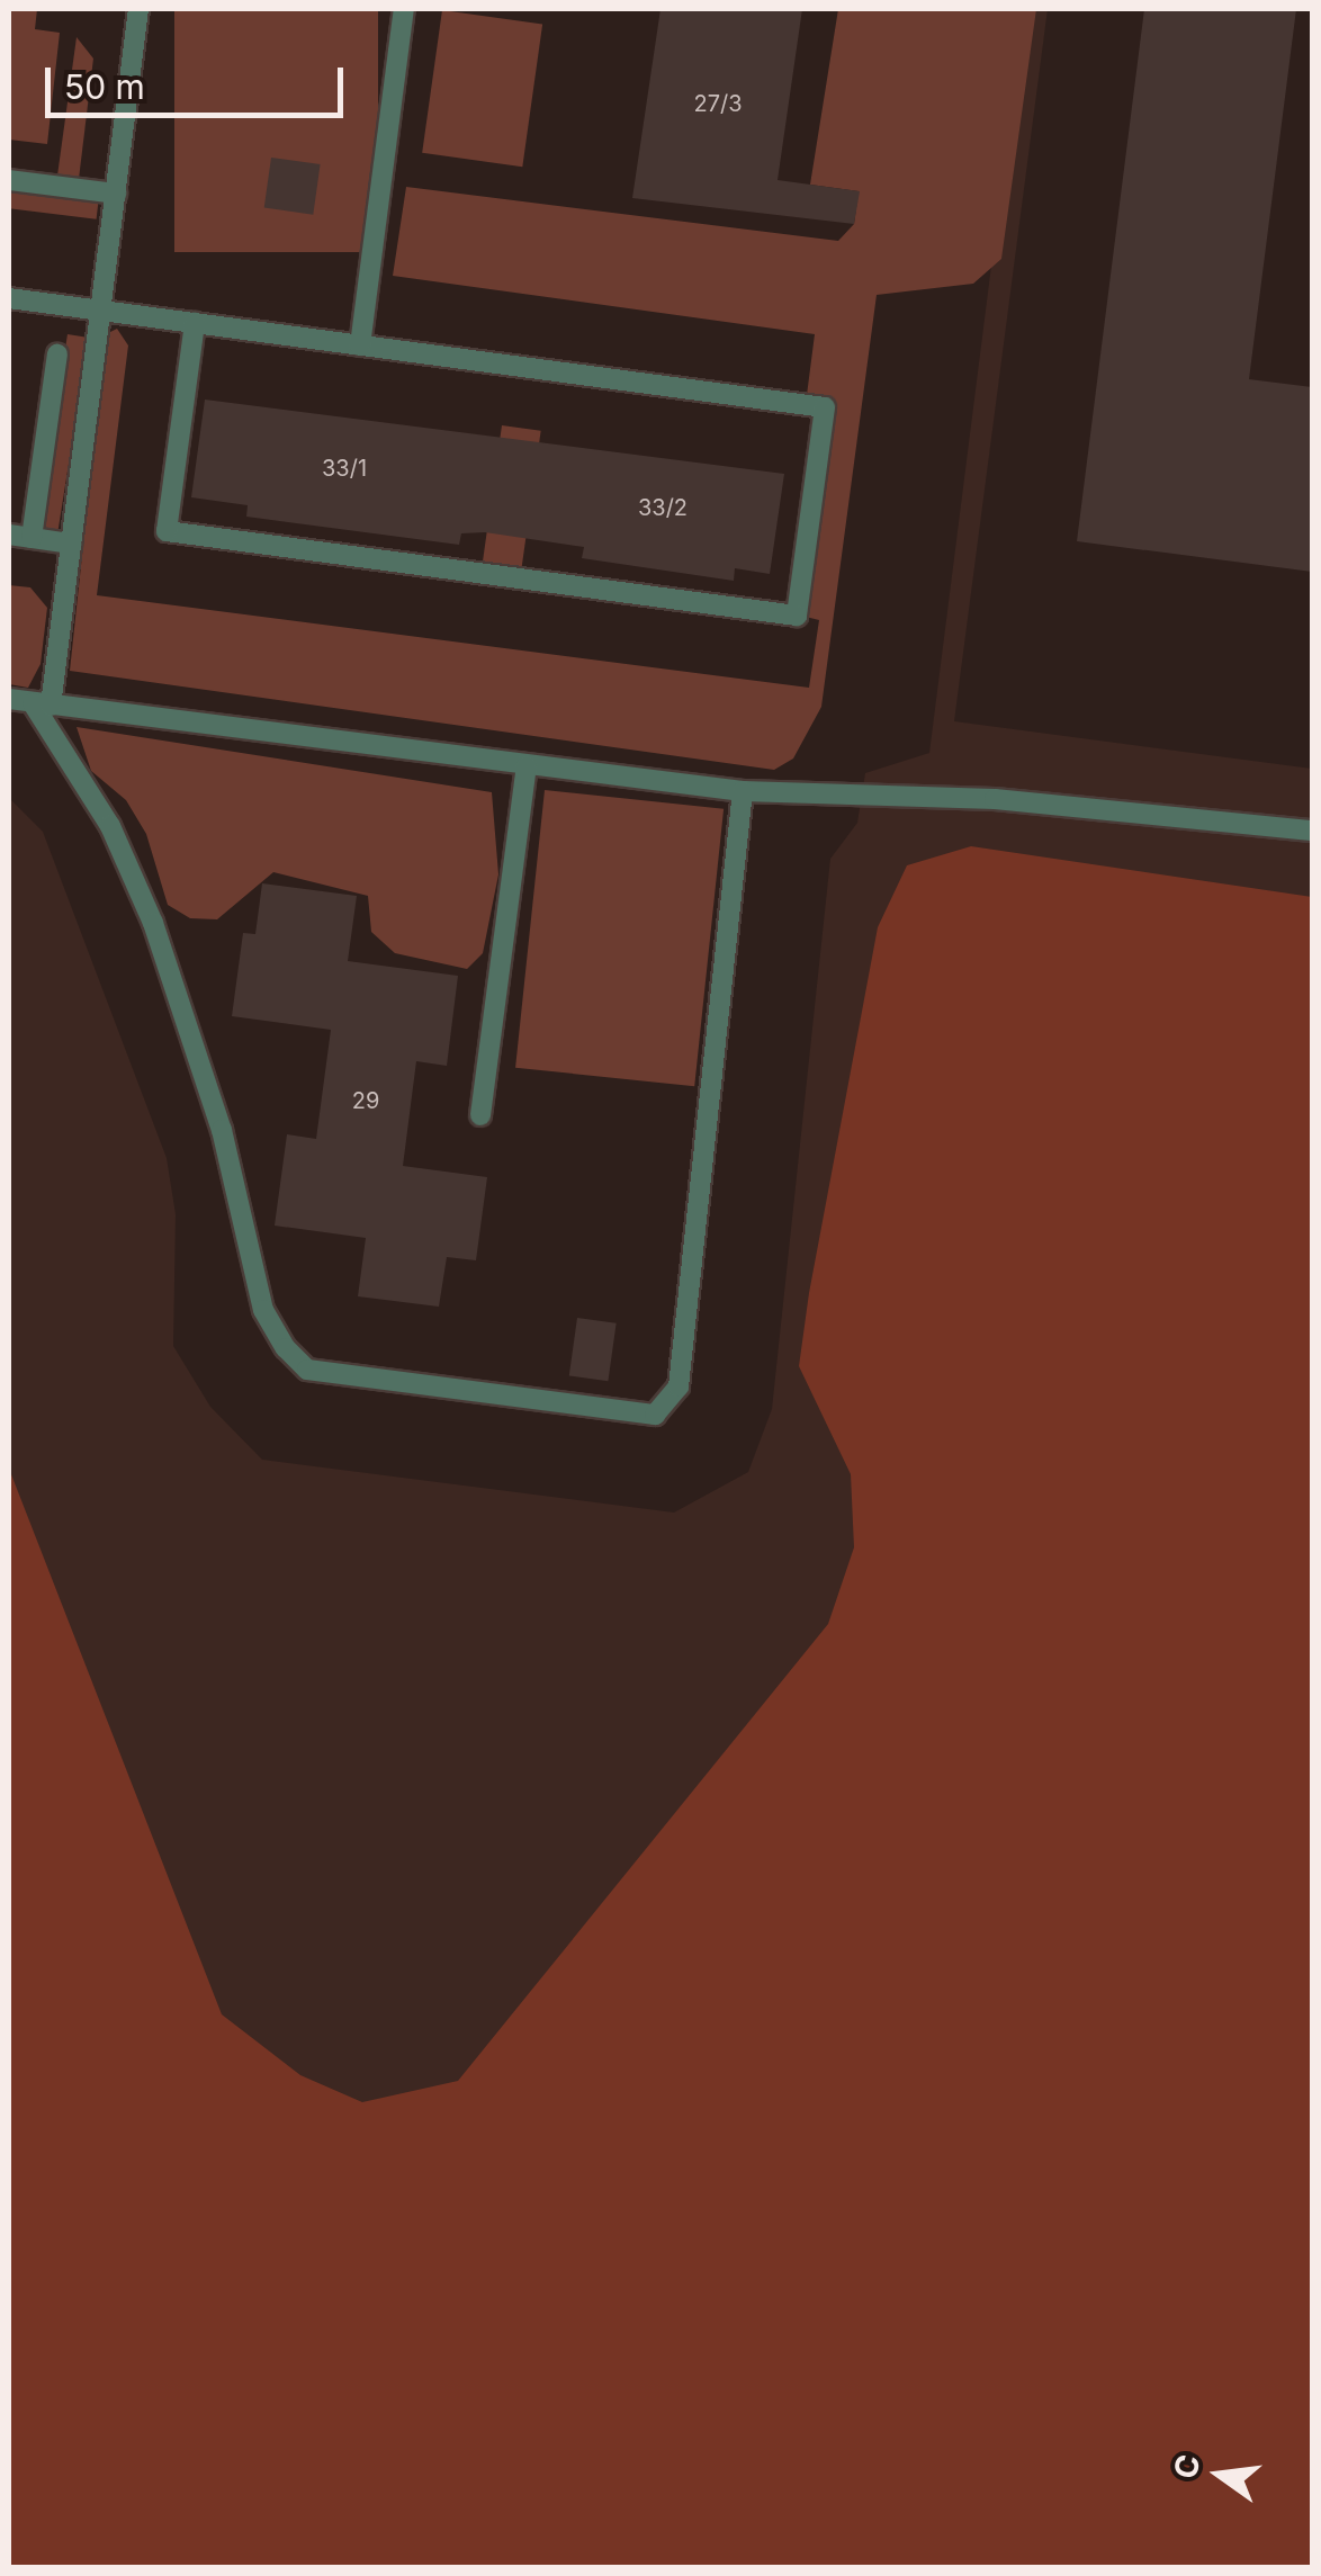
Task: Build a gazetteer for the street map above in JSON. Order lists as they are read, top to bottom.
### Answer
{
  "house_numbers": [
    "27/3",
    "33/1",
    "33/2",
    "29"
  ],
  "scale_bar": "50 m",
  "north": "left"
}
